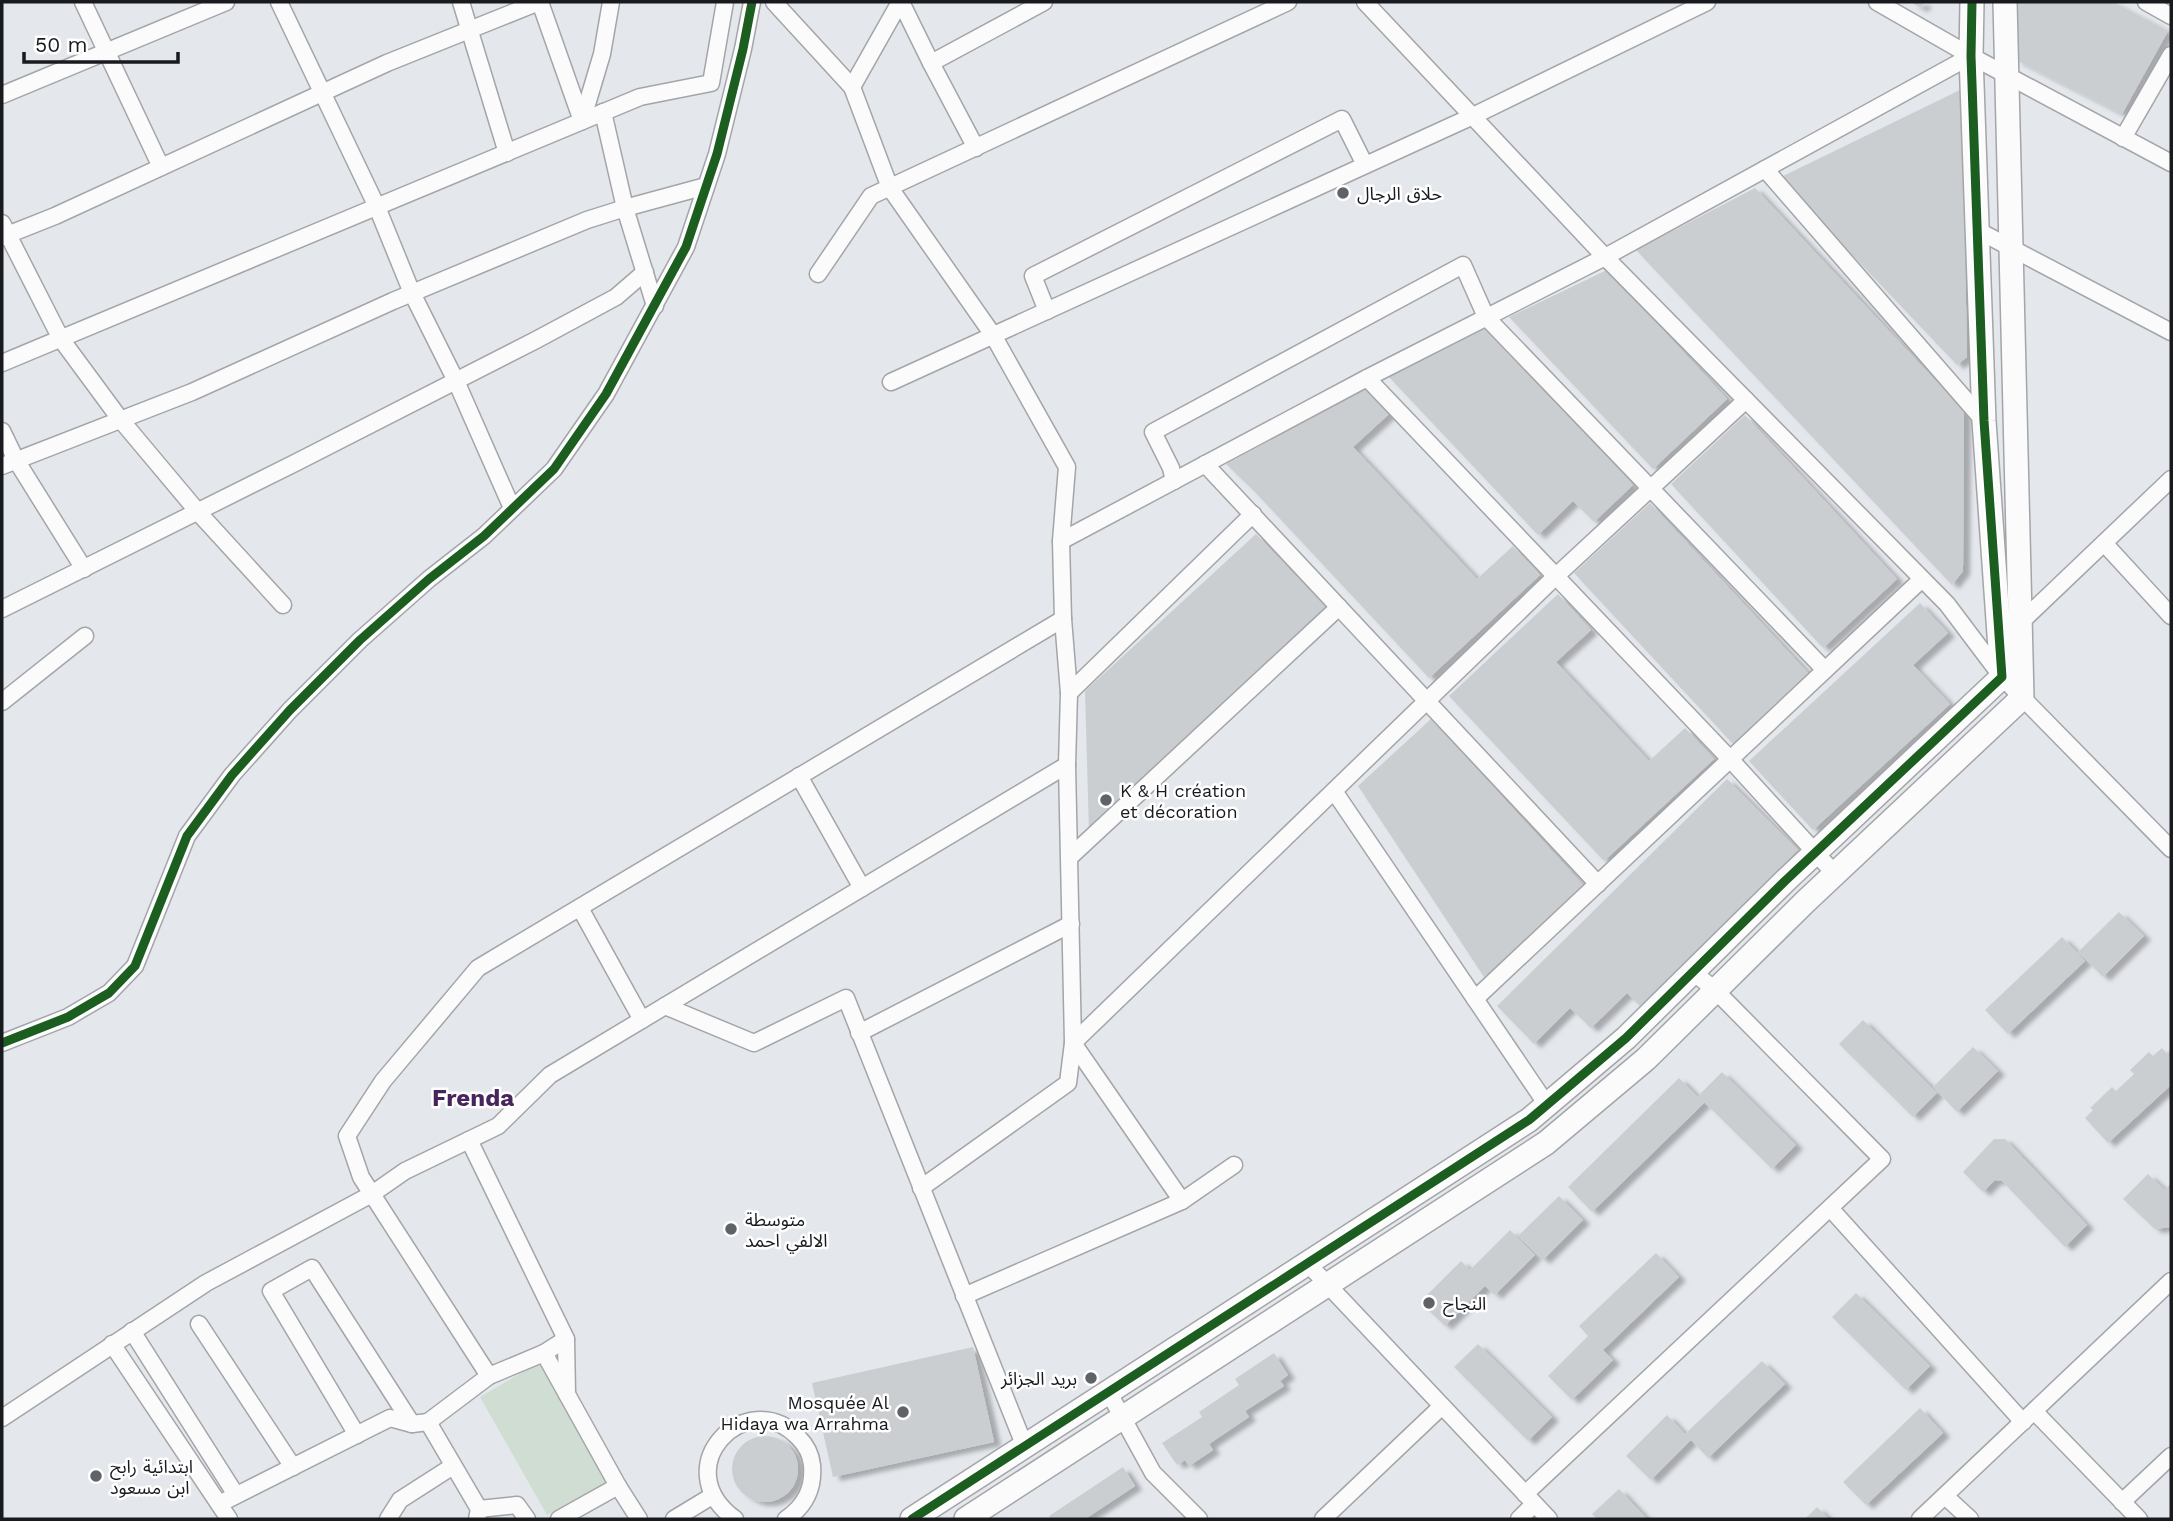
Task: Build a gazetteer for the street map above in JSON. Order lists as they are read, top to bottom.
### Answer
{
  "districts": ["Frenda"],
  "places": [
    "حلاق الرجال",
    "K & H création et décoration",
    "متوسطة الالفي احمد",
    "النجاح",
    "بريد الجزائر",
    "Mosquée Al Hidaya wa Arrahma",
    "ابتدائية رابح ابن مسعود"
  ],
  "scale_bar": "50 m"
}
